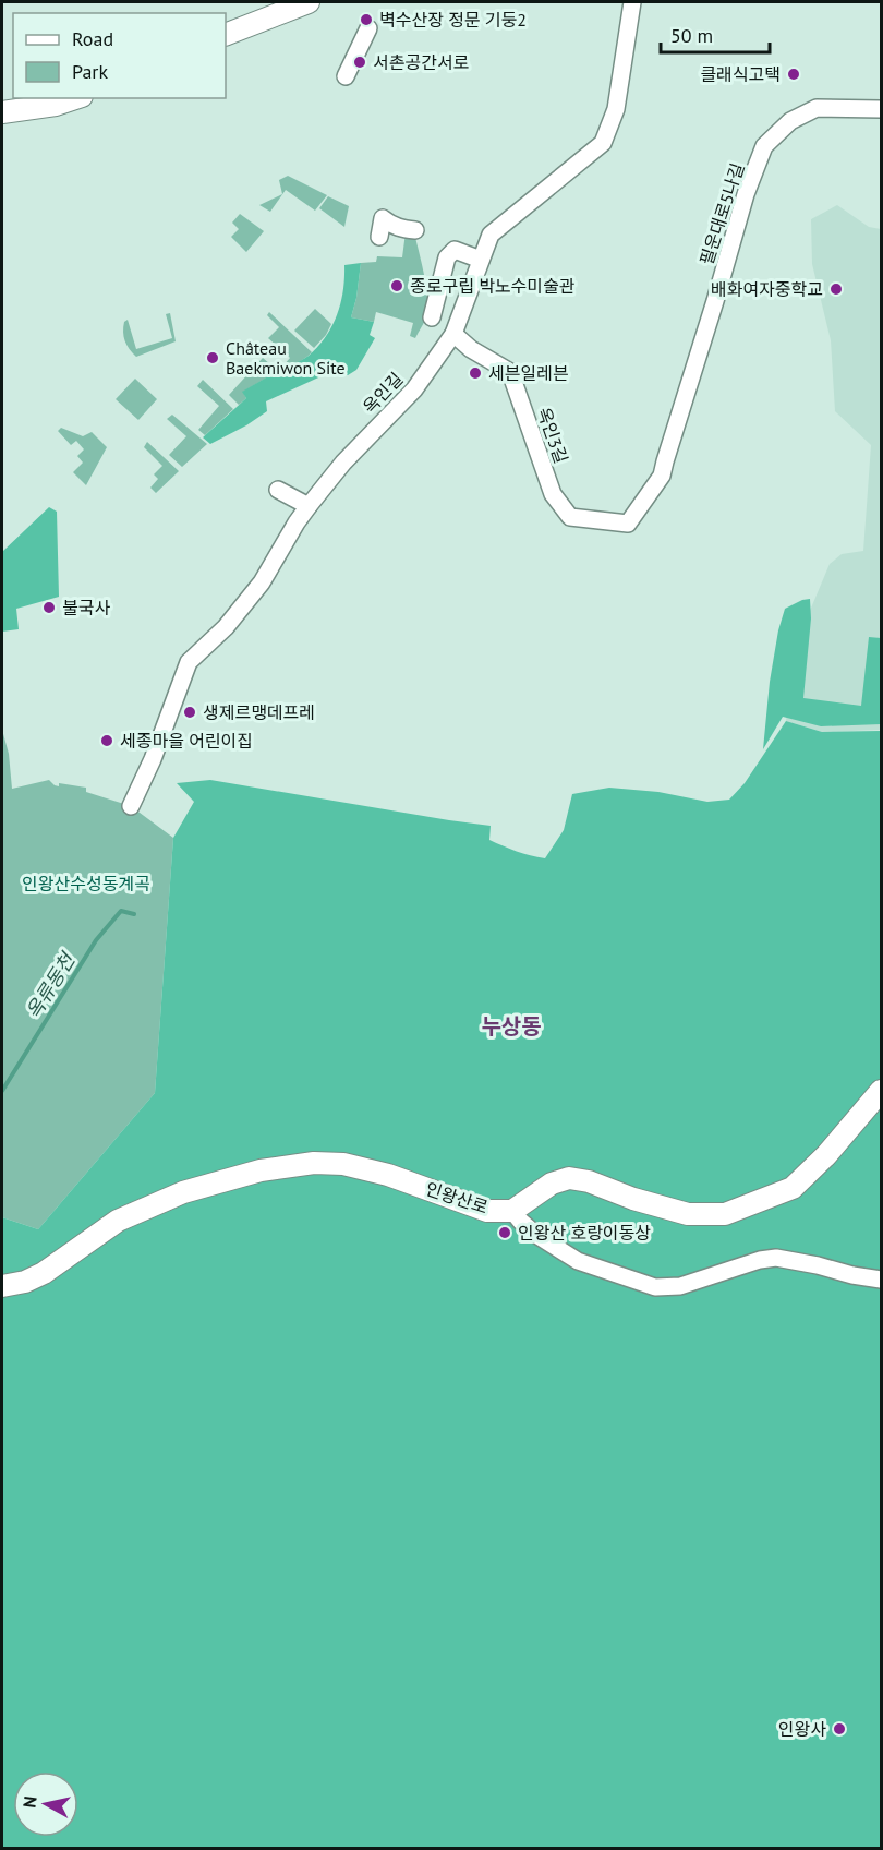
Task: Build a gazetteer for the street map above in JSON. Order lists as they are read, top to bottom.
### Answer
{
  "streets": {
    "street": [
      "필운대로5나길",
      "옥인길",
      "옥인3길",
      "인왕산로"
    ]
  },
  "crossings": [
    ["필운대로5나길", "옥인3길"],
    ["옥인길", "옥인3길"]
  ],
  "districts": ["누상동"],
  "water": ["옥류동천"],
  "parks": ["인왕산수성동계곡"],
  "places": [
    "벽수산장 정문 기둥2",
    "서촌공간서로",
    "클래식고택",
    "종로구립 박노수미술관",
    "배화여자중학교",
    "Château Baekmiwon Site",
    "세븐일레븐",
    "불국사",
    "생제르맹데프레",
    "세종마을 어린이집",
    "인왕산 호랑이동상",
    "인왕사"
  ],
  "legend": ["Road", "Park"],
  "scale_bar": "50 m",
  "north": "left"
}
